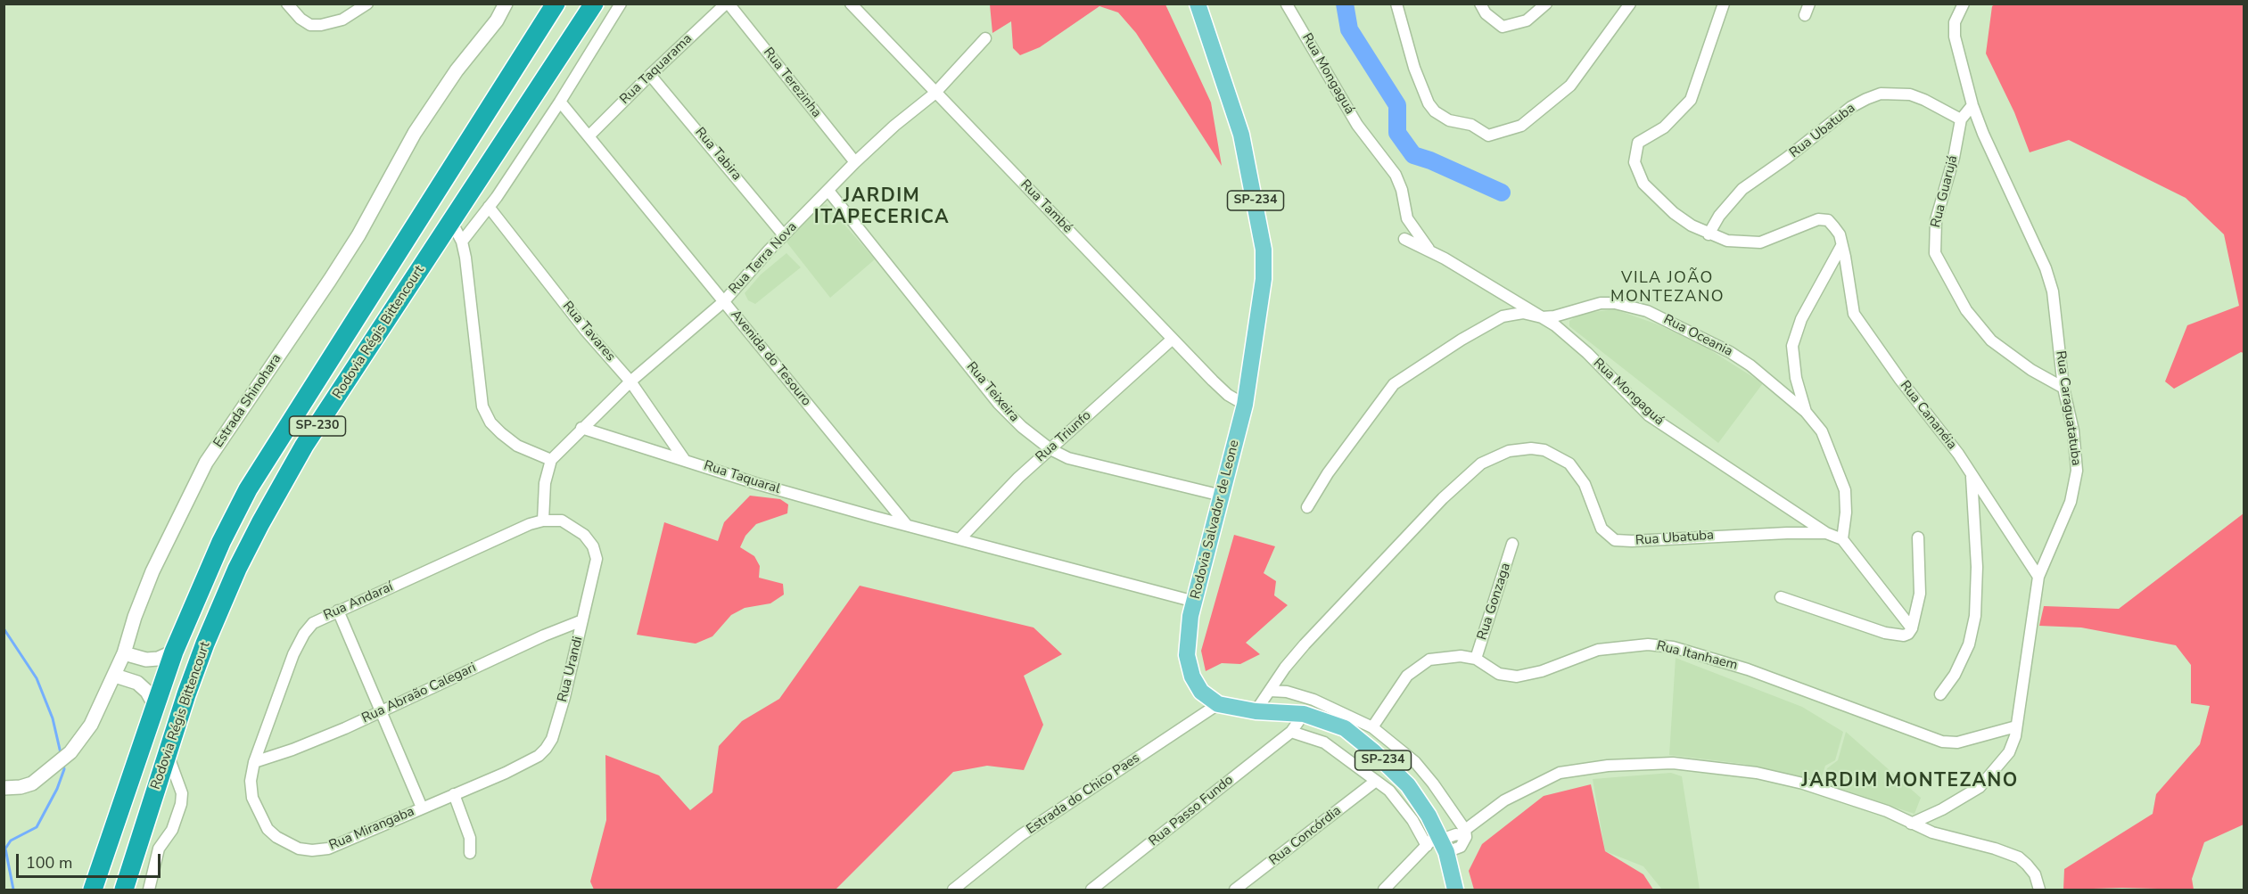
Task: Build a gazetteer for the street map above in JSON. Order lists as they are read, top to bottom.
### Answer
{
  "streets": {
    "highway": ["Rodovia Régis Bittencourt", "SP-230"],
    "main road": ["SP-234", "Rodovia Salvador de Leone"],
    "street": [
      "Rua Taquarama",
      "Rua Mongaguá",
      "Rua Terezinha",
      "Rua Ubatuba",
      "Rua Tabira",
      "Rua Guarujá",
      "Rua També",
      "Rua Terra Nova",
      "Rua Tavares",
      "Rua Oceania",
      "Avenida do Tesouro",
      "Rua Teixeira",
      "Estrada Shinohara",
      "Rua Caraguatatuba",
      "Rua Cananéia",
      "Rua Triunfo",
      "Rua Taquaral",
      "Rua Andaraí",
      "Rua Gonzaga",
      "Rua Itanhaem",
      "Rua Urandi",
      "Rua Abraão Calegari",
      "Estrada do Chico Paes",
      "Rua Passo Fundo",
      "Rua Mirangaba",
      "Rua Concórdia"
    ]
  },
  "crossings": [
    ["Rua Taquarama", "Rua Terezinha"],
    ["Rua Taquarama", "Rua Tabira"],
    ["Rua Taquarama", "Avenida do Tesouro"],
    ["Rua Mongaguá", "Rua Ubatuba"],
    ["Rua Mongaguá", "Rua Oceania"],
    ["Rua Terezinha", "Rua Terra Nova"],
    ["Rua Ubatuba", "Rua Guarujá"],
    ["Rua Ubatuba", "SP-234"],
    ["Rua Ubatuba", "Rua Cananéia"],
    ["Rua Tabira", "Rua Terra Nova"],
    ["Rua Guarujá", "Rua Caraguatatuba"],
    ["SP-234", "Rodovia Salvador de Leone"],
    ["SP-234", "Estrada do Chico Paes"],
    ["SP-234", "Rua Passo Fundo"],
    ["Rua També", "Rua Terra Nova"],
    ["Rua També", "Rua Triunfo"],
    ["Rua També", "Rodovia Salvador de Leone"],
    ["Rua Terra Nova", "Rua Tavares"],
    ["Rua Terra Nova", "Avenida do Tesouro"],
    ["Rua Terra Nova", "Rua Teixeira"],
    ["Rua Terra Nova", "Rua Taquaral"],
    ["Rua Tavares", "Rua Taquaral"],
    ["Avenida do Tesouro", "Rua Taquaral"],
    ["Rua Teixeira", "Rua Triunfo"],
    ["Rua Teixeira", "Rodovia Salvador de Leone"],
    ["Rua Caraguatatuba", "Rua Cananéia"],
    ["Rua Caraguatatuba", "Rua Itanhaem"],
    ["Rua Triunfo", "Rua Taquaral"],
    ["Rua Taquaral", "Rodovia Salvador de Leone"],
    ["Rodovia Salvador de Leone", "Estrada do Chico Paes"],
    ["Rua Andaraí", "Rua Urandi"],
    ["Rua Andaraí", "Rua Abraão Calegari"],
    ["Rua Andaraí", "Rua Mirangaba"],
    ["Rua Gonzaga", "Rua Itanhaem"],
    ["Rua Urandi", "Rua Abraão Calegari"],
    ["Rua Urandi", "Rua Mirangaba"],
    ["Rua Abraão Calegari", "Rua Mirangaba"]
  ],
  "districts": ["JARDIM ITAPECERICA", "VILA JOÃO MONTEZANO", "JARDIM MONTEZANO"],
  "scale_bar": "100 m"
}
